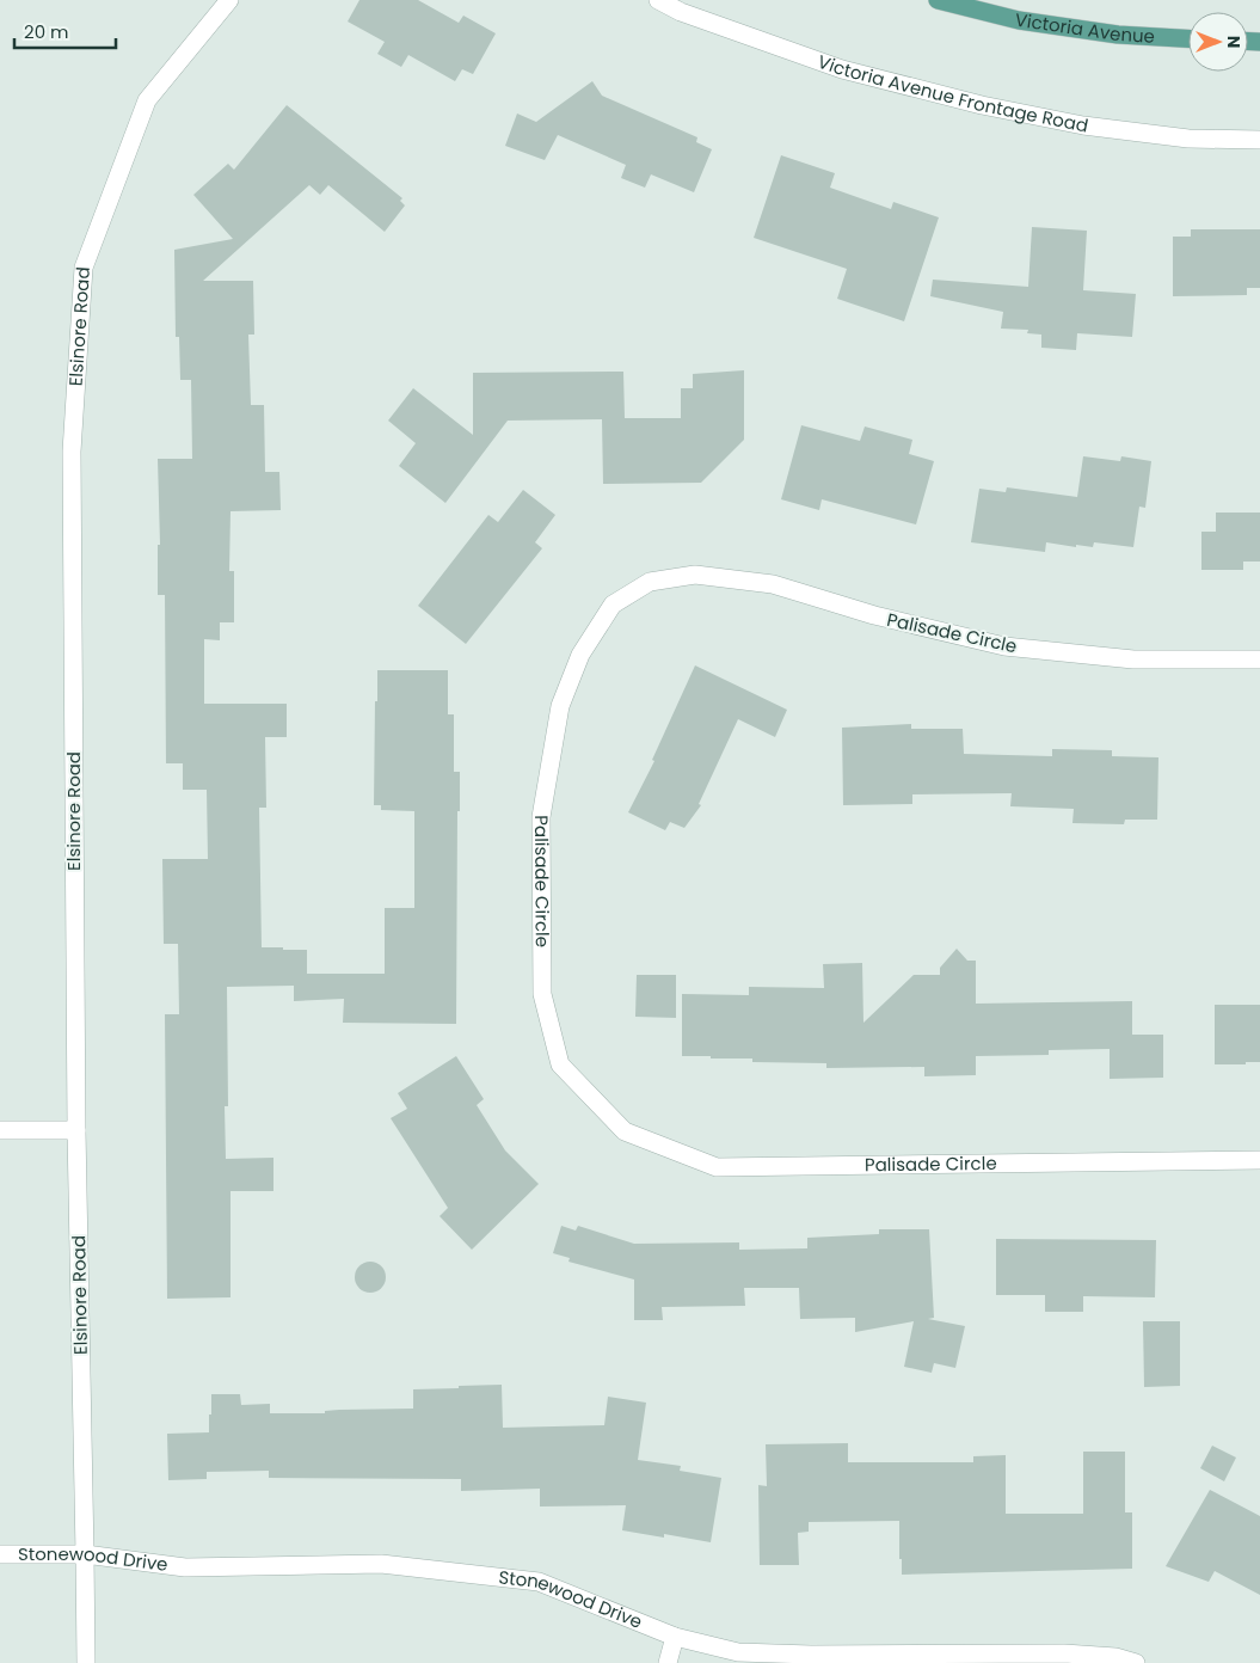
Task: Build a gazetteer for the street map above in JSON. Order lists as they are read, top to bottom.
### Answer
{
  "streets": {
    "main road": ["Victoria Avenue"],
    "street": [
      "Victoria Avenue Frontage Road",
      "Elsinore Road",
      "Palisade Circle",
      "Stonewood Drive"
    ]
  },
  "crossings": [
    ["Elsinore Road", "Stonewood Drive"]
  ],
  "scale_bar": "20 m",
  "north": "right"
}
